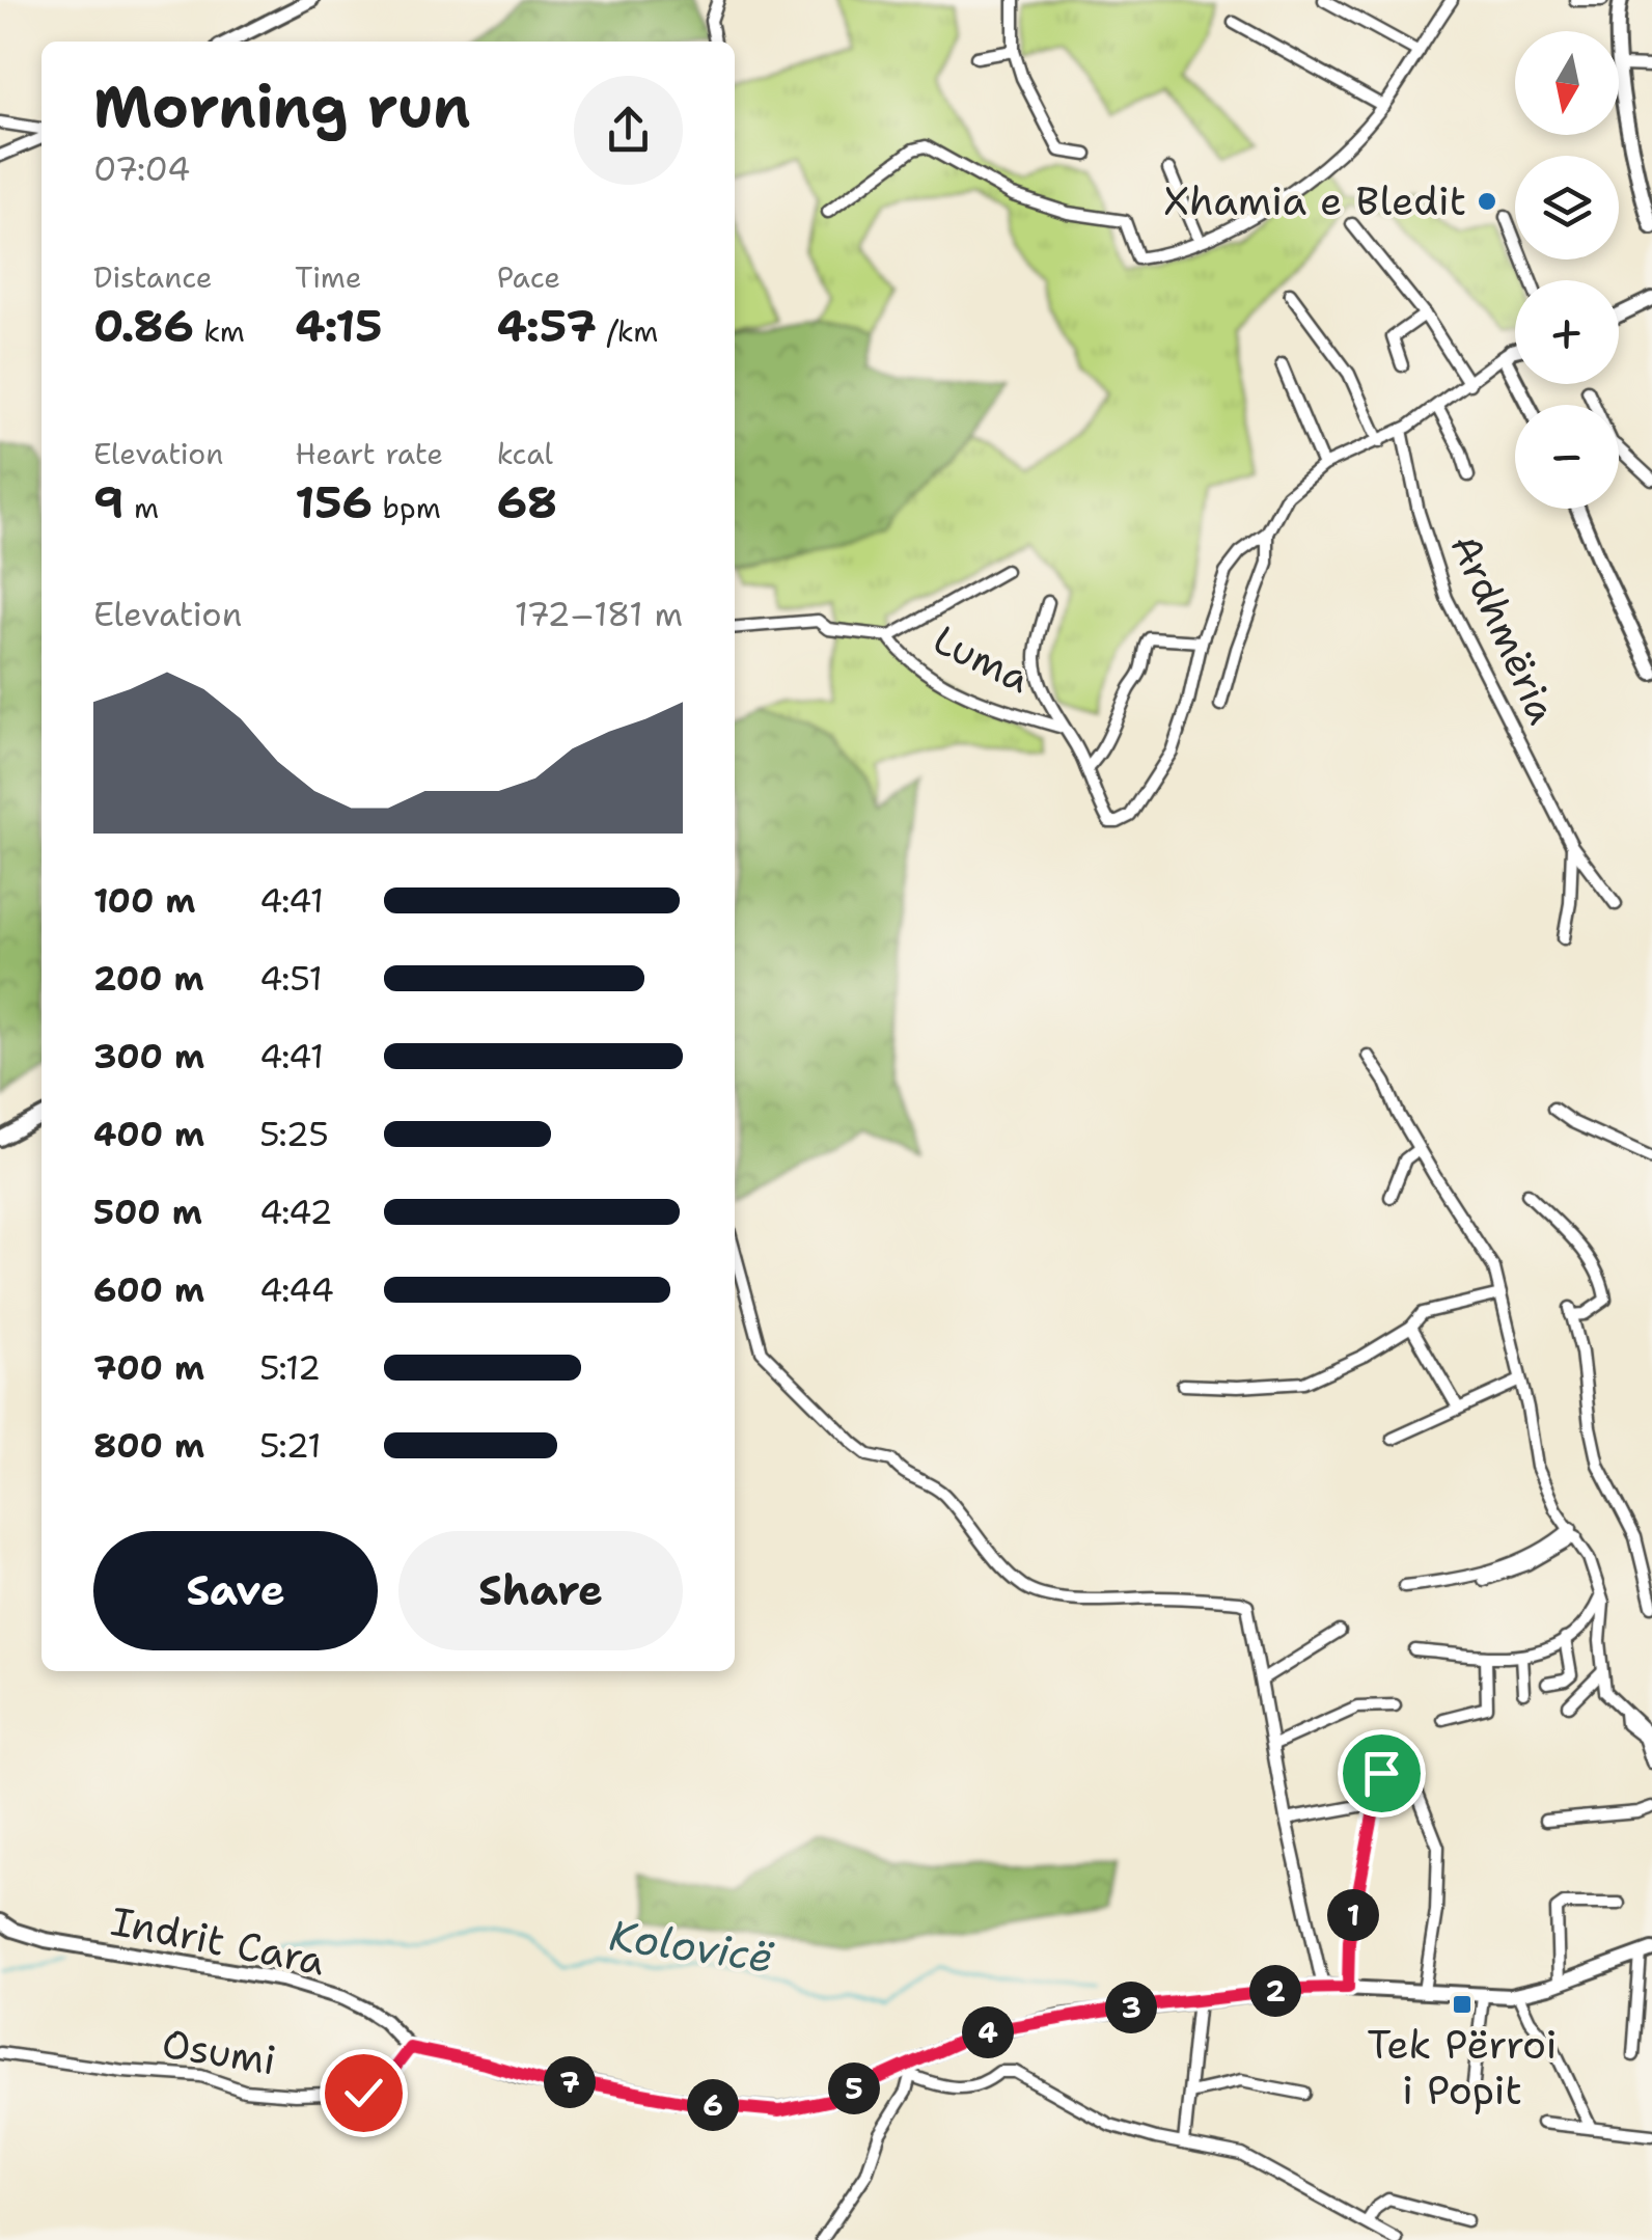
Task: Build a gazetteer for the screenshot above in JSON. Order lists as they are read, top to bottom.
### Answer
{
  "streets": {
    "street": [
      "Ardhmëria",
      "Luma",
      "Indrit Cara",
      "Osumi"
    ]
  },
  "crossings": [
    ["Indrit Cara", "Osumi"]
  ],
  "water": ["Kolovicë"],
  "places": {
    "other": ["Xhamia e Bledit"],
    "transit": ["Tek Përroi i Popit"]
  },
  "north": "bottom",
  "page": {
    "map_buttons": ["+", "−"],
    "heading": ["Morning run", "07:04"],
    "stats": [
      ["Distance", "0.86 km"],
      ["Time", "4:15"],
      ["Pace", "4:57 /km"],
      ["Elevation", "9 m"],
      ["Heart rate", "156 bpm"],
      ["kcal", "68"]
    ],
    "chart": ["Elevation", "172–181 m"],
    "list": [
      {
        "name": "100 m",
        "note": "4:41"
      },
      {
        "name": "200 m",
        "note": "4:51"
      },
      {
        "name": "300 m",
        "note": "4:41"
      },
      {
        "name": "400 m",
        "note": "5:25"
      },
      {
        "name": "500 m",
        "note": "4:42"
      },
      {
        "name": "600 m",
        "note": "4:44"
      },
      {
        "name": "700 m",
        "note": "5:12"
      },
      {
        "name": "800 m",
        "note": "5:21"
      }
    ],
    "buttons": ["Save", "Share"],
    "pins": [
      "1",
      "2",
      "3",
      "4",
      "7",
      "5",
      "6"
    ]
  }
}
